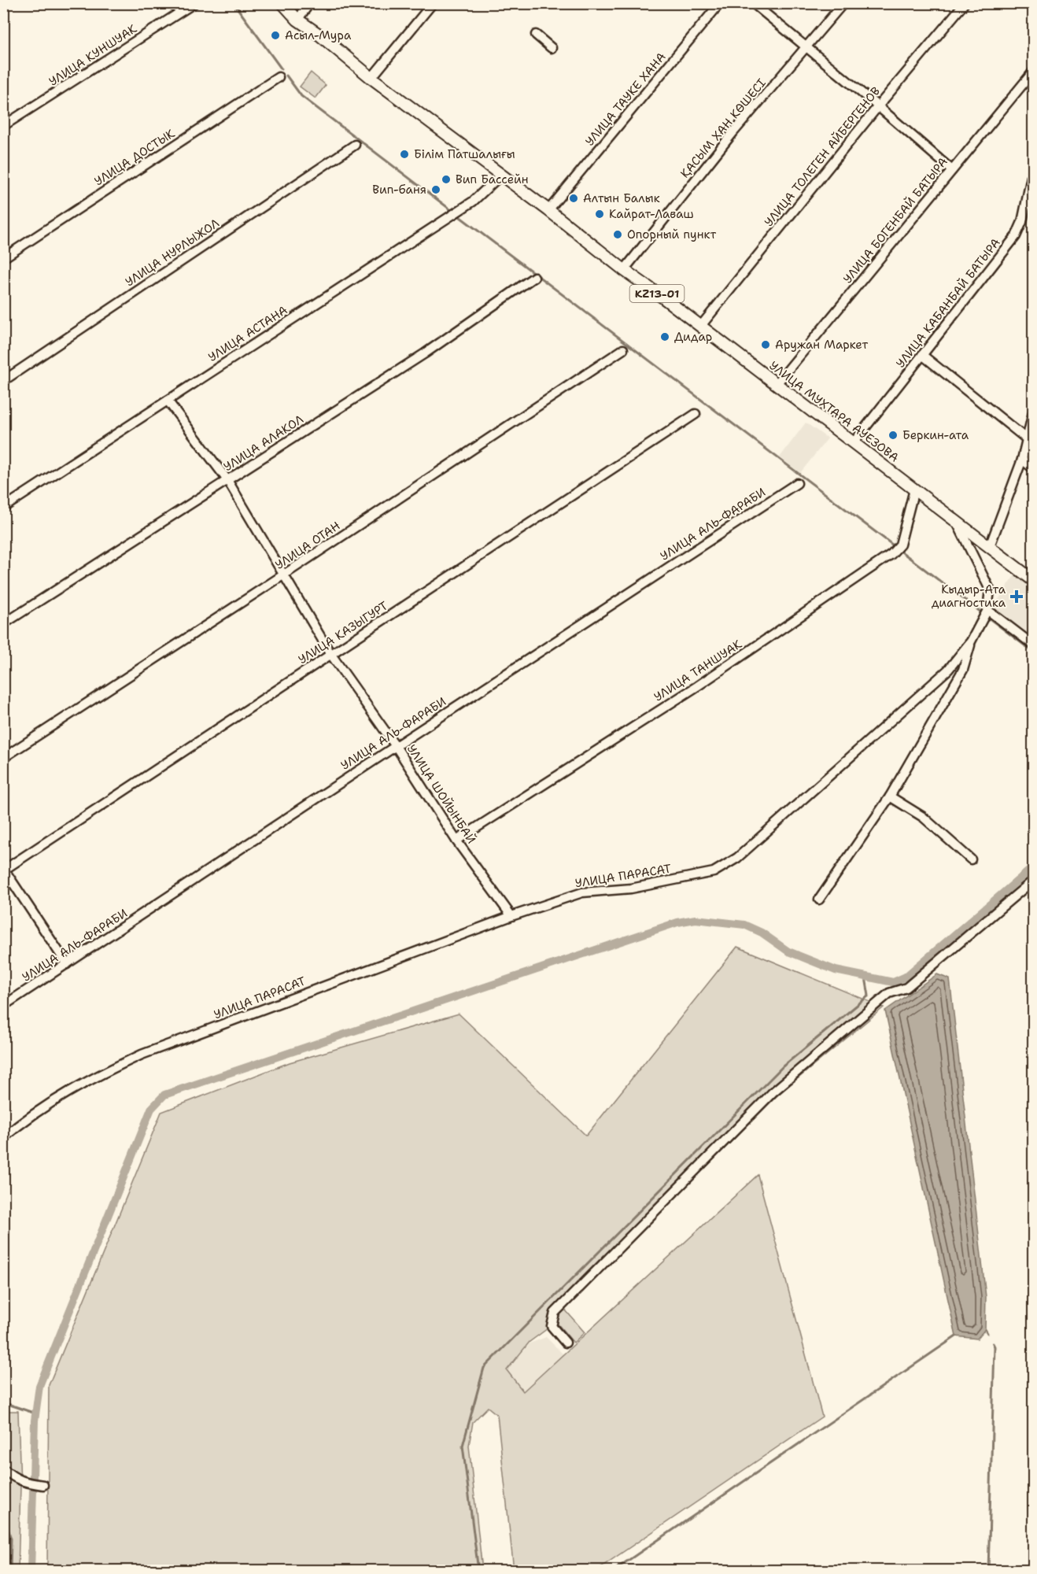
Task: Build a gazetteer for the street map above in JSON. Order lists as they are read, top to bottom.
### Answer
{
  "streets": {
    "main road": ["KZ13-01", "УЛИЦА МУХТАРА АУЕЗОВА"],
    "street": [
      "УЛИЦА КУНШУАК",
      "УЛИЦА ТАУКЕ ХАНА",
      "ҚАСЫМ ХАН КӨШЕСІ",
      "УЛИЦА ТОЛЕГЕН АЙБЕРГЕНОВ",
      "УЛИЦА ДОСТЫК",
      "УЛИЦА БОГЕНБАЙ БАТЫРА",
      "УЛИЦА НУРЛЫЖОЛ",
      "УЛИЦА КАБАНБАЙ БАТЫРА",
      "УЛИЦА АСТАНА",
      "УЛИЦА АЛАКОЛ",
      "УЛИЦА АЛЬ-ФАРАБИ",
      "УЛИЦА ОТАН",
      "УЛИЦА КАЗЫГУРТ",
      "УЛИЦА ТАНШУАК",
      "УЛИЦА ШОЙЫНБАЙ",
      "УЛИЦА ПАРАСАТ"
    ]
  },
  "crossings": [
    ["УЛИЦА ТАУКЕ ХАНА", "УЛИЦА МУХТАРА АУЕЗОВА"],
    ["ҚАСЫМ ХАН КӨШЕСІ", "УЛИЦА МУХТАРА АУЕЗОВА"],
    ["УЛИЦА ТОЛЕГЕН АЙБЕРГЕНОВ", "УЛИЦА МУХТАРА АУЕЗОВА"],
    ["УЛИЦА БОГЕНБАЙ БАТЫРА", "УЛИЦА МУХТАРА АУЕЗОВА"],
    ["УЛИЦА КАБАНБАЙ БАТЫРА", "УЛИЦА МУХТАРА АУЕЗОВА"],
    ["УЛИЦА АСТАНА", "УЛИЦА МУХТАРА АУЕЗОВА"],
    ["УЛИЦА АСТАНА", "УЛИЦА ШОЙЫНБАЙ"],
    ["УЛИЦА МУХТАРА АУЕЗОВА", "УЛИЦА ТАНШУАК"],
    ["УЛИЦА МУХТАРА АУЕЗОВА", "УЛИЦА ПАРАСАТ"],
    ["УЛИЦА АЛАКОЛ", "УЛИЦА ШОЙЫНБАЙ"],
    ["УЛИЦА АЛЬ-ФАРАБИ", "УЛИЦА ШОЙЫНБАЙ"],
    ["УЛИЦА ОТАН", "УЛИЦА ШОЙЫНБАЙ"],
    ["УЛИЦА КАЗЫГУРТ", "УЛИЦА ШОЙЫНБАЙ"],
    ["УЛИЦА ТАНШУАК", "УЛИЦА ШОЙЫНБАЙ"],
    ["УЛИЦА ШОЙЫНБАЙ", "УЛИЦА ПАРАСАТ"]
  ],
  "places": {
    "other": [
      "Асыл-Мура",
      "Білім Патшалығы",
      "Вип Бассейн",
      "Вип-баня",
      "Алтын Балык",
      "Кайрат-Лаваш",
      "Опорный пункт",
      "Дидар",
      "Аружан Маркет",
      "Беркин-ата"
    ],
    "health": ["Кыдыр-Ата диагностика"]
  }
}
